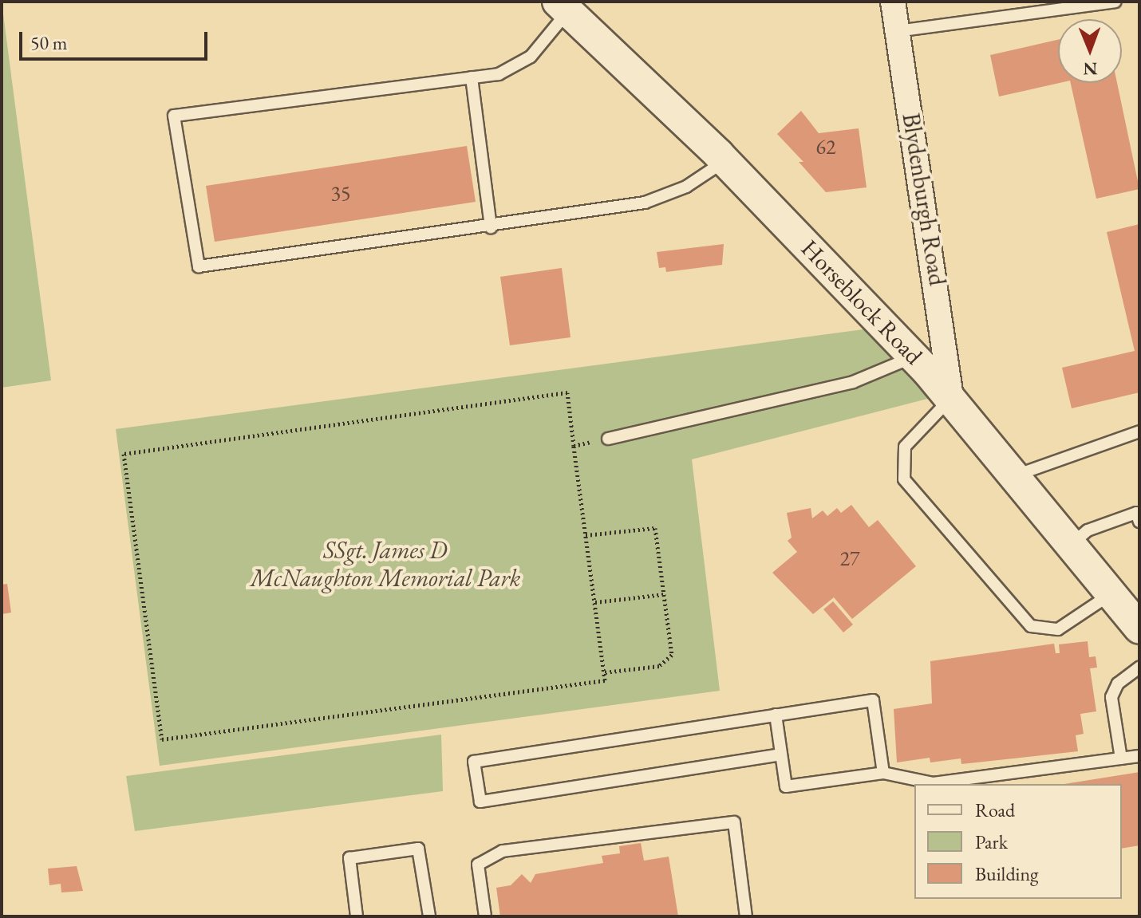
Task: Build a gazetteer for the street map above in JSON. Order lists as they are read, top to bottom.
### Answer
{
  "streets": {
    "street": ["Blydenburgh Road", "Horseblock Road"]
  },
  "crossings": [
    ["Blydenburgh Road", "Horseblock Road"]
  ],
  "parks": ["SSgt. James D McNaughton Memorial Park"],
  "house_numbers": ["62", "35", "27"],
  "legend": ["Road", "Park", "Building"],
  "scale_bar": "50 m",
  "north": "bottom"
}
